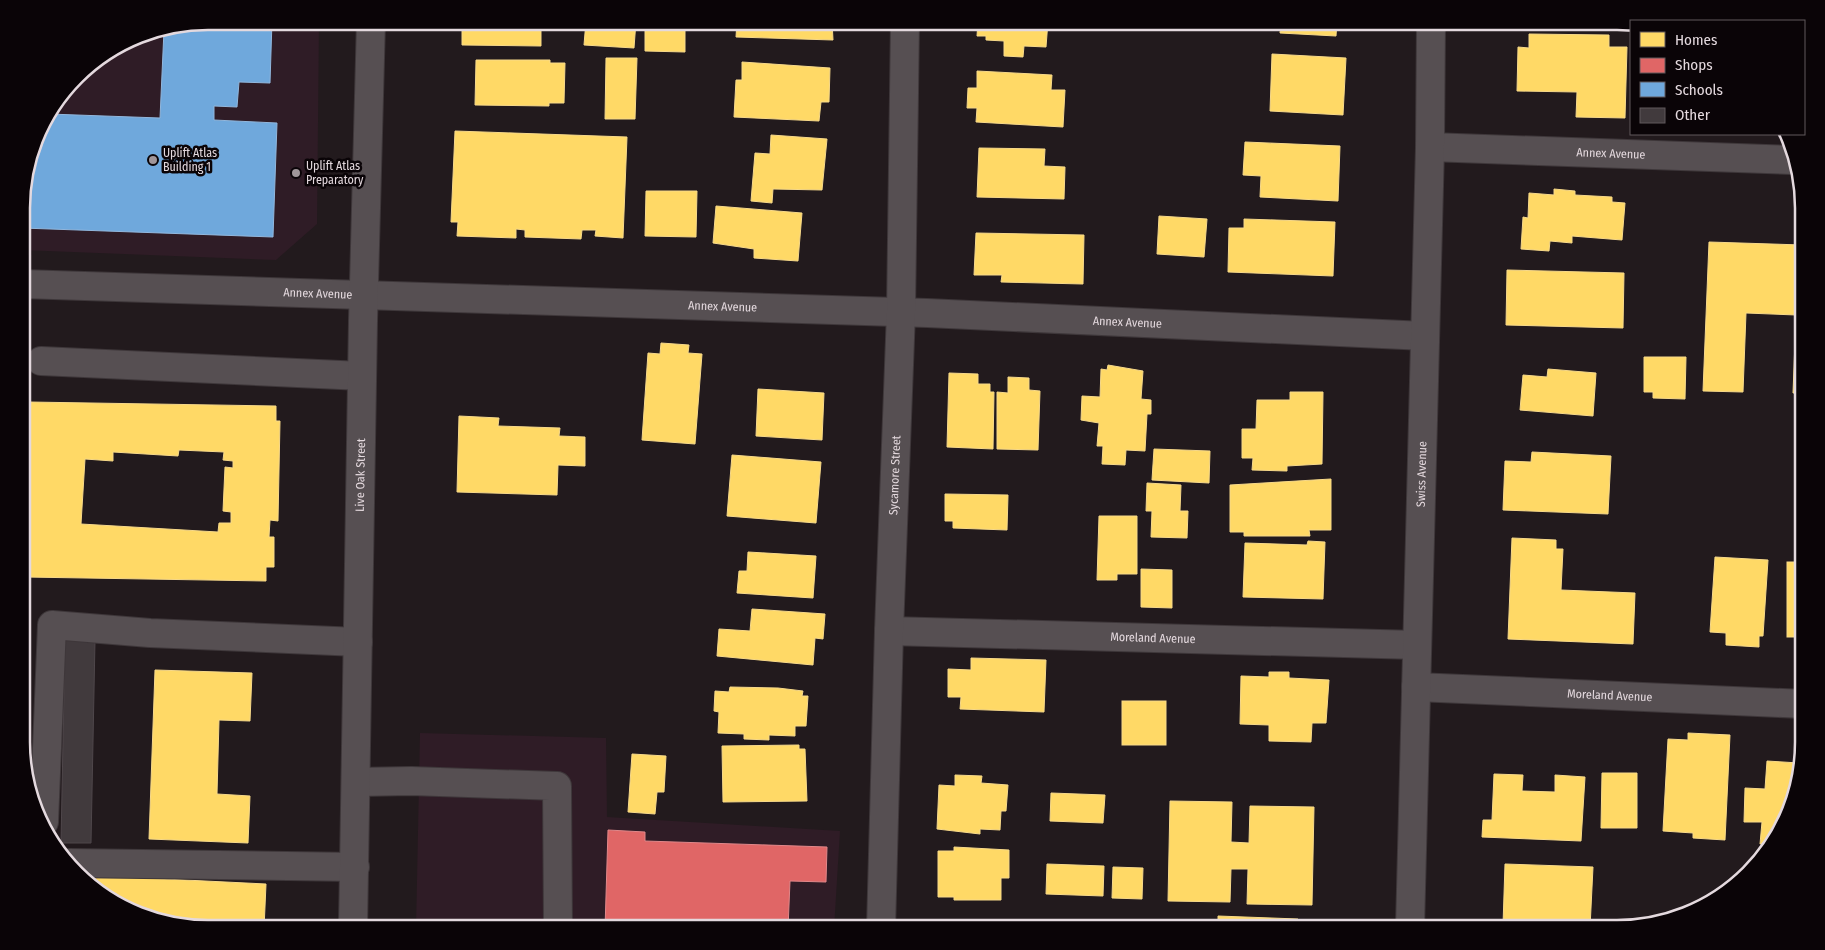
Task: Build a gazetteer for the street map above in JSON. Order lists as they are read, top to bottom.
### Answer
{
  "streets": {
    "street": [
      "Annex Avenue",
      "Live Oak Street",
      "Sycamore Street",
      "Swiss Avenue",
      "Moreland Avenue"
    ]
  },
  "crossings": [
    ["Annex Avenue", "Live Oak Street"],
    ["Annex Avenue", "Sycamore Street"],
    ["Annex Avenue", "Swiss Avenue"],
    ["Sycamore Street", "Moreland Avenue"],
    ["Swiss Avenue", "Moreland Avenue"]
  ],
  "places": ["Uplift Atlas Building 1", "Uplift Atlas Preparatory"],
  "legend": [
    "Homes",
    "Shops",
    "Schools",
    "Other"
  ]
}
